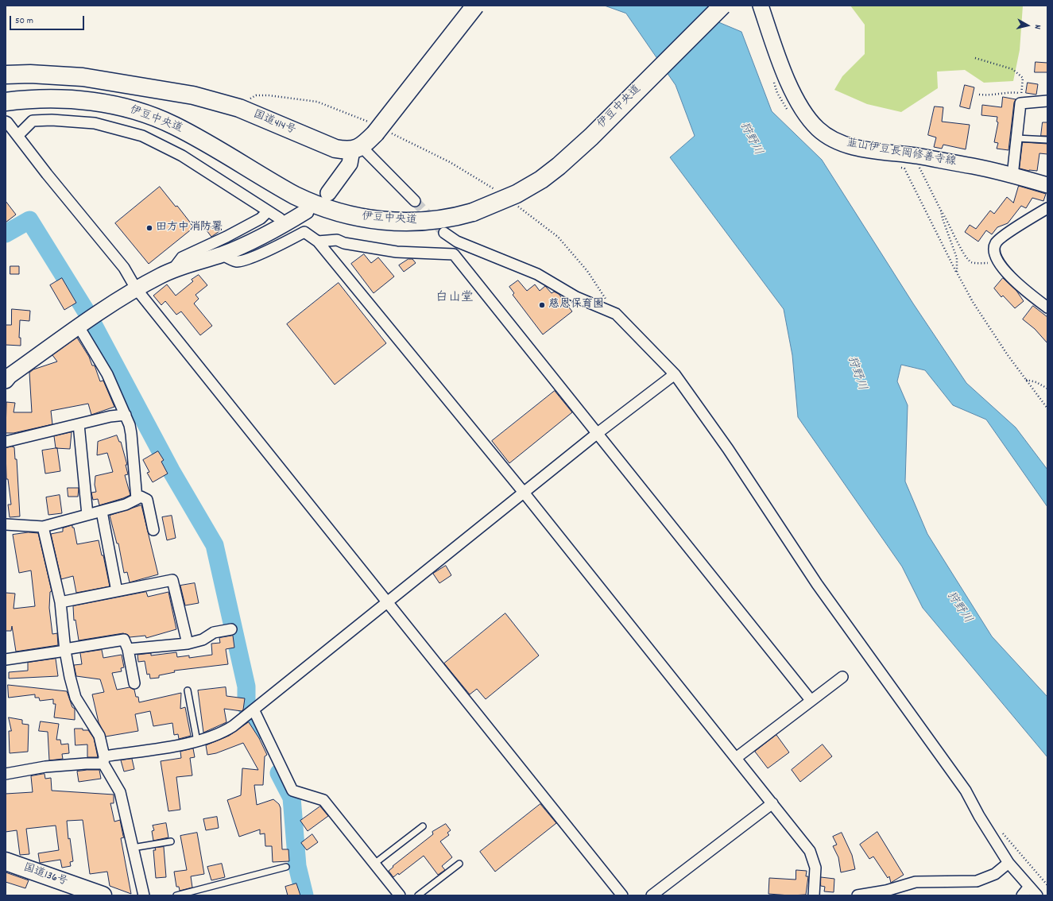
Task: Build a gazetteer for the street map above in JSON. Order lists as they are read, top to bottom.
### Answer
{
  "streets": {
    "highway": ["伊豆中央道", "国道414号", "国道136号"],
    "street": ["韮山伊豆長岡修善寺線"]
  },
  "districts": ["白山堂"],
  "water": ["狩野川"],
  "places": ["田方中消防署", "慈恩保育園"],
  "scale_bar": "50 m",
  "north": "right"
}
